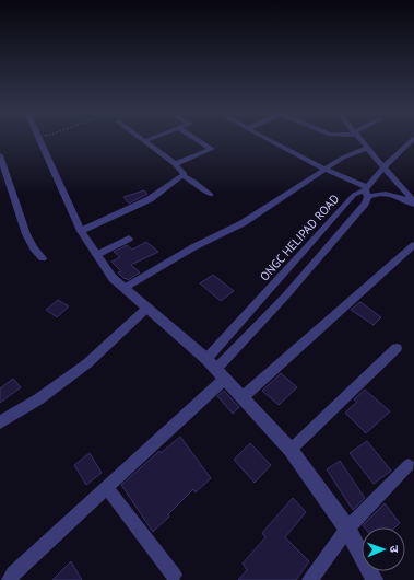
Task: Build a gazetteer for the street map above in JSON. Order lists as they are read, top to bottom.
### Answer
{
  "streets": {
    "street": ["ONGC HELIPAD ROAD"]
  },
  "north": "right"
}
